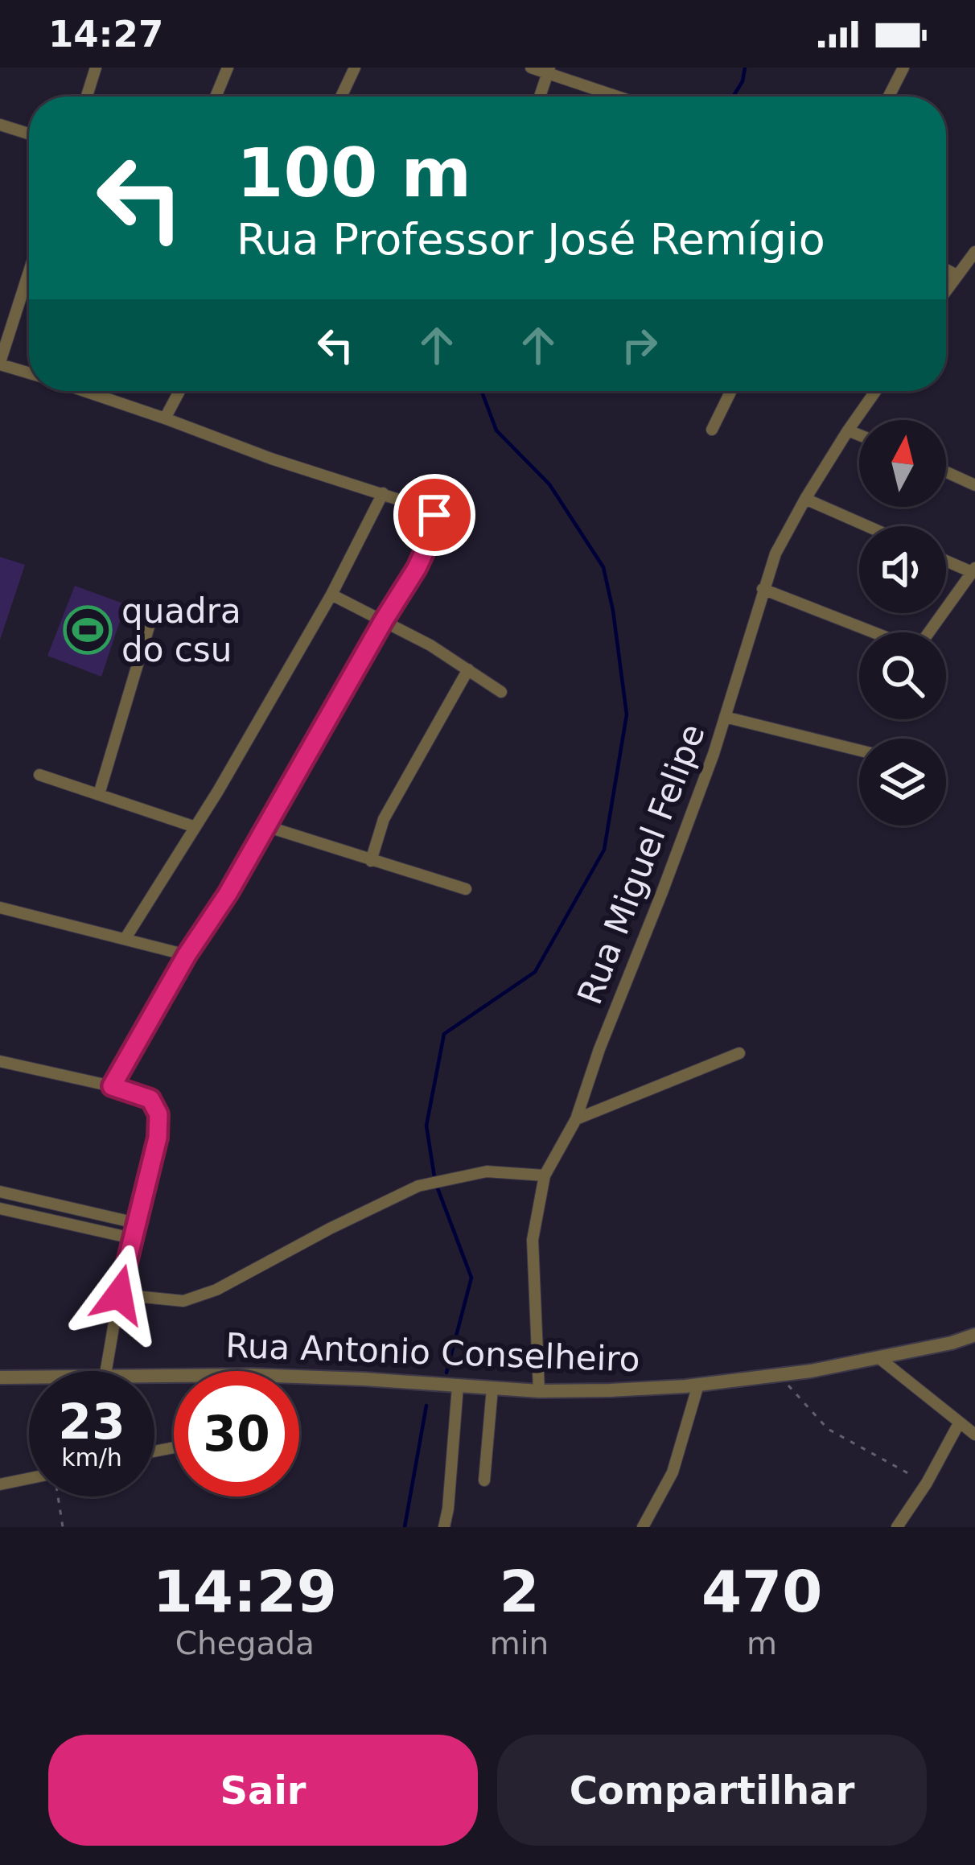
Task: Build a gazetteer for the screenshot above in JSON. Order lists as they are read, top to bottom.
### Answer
{
  "streets": {
    "street": ["Rua Miguel Felipe", "Rua Antonio Conselheiro"]
  },
  "crossings": [
    ["Rua Miguel Felipe", "Rua Antonio Conselheiro"]
  ],
  "places": {
    "sports": ["quadra do csu"]
  },
  "north": "top",
  "page": {
    "status": "14:27",
    "turn": ["100 m", "Rua Professor José Remígio"],
    "speed": "23 km/h",
    "limit": "30",
    "eta": [
      "14:29",
      "Chegada",
      "2",
      "min",
      "470",
      "m"
    ],
    "buttons": ["Sair", "Compartilhar"]
  }
}
